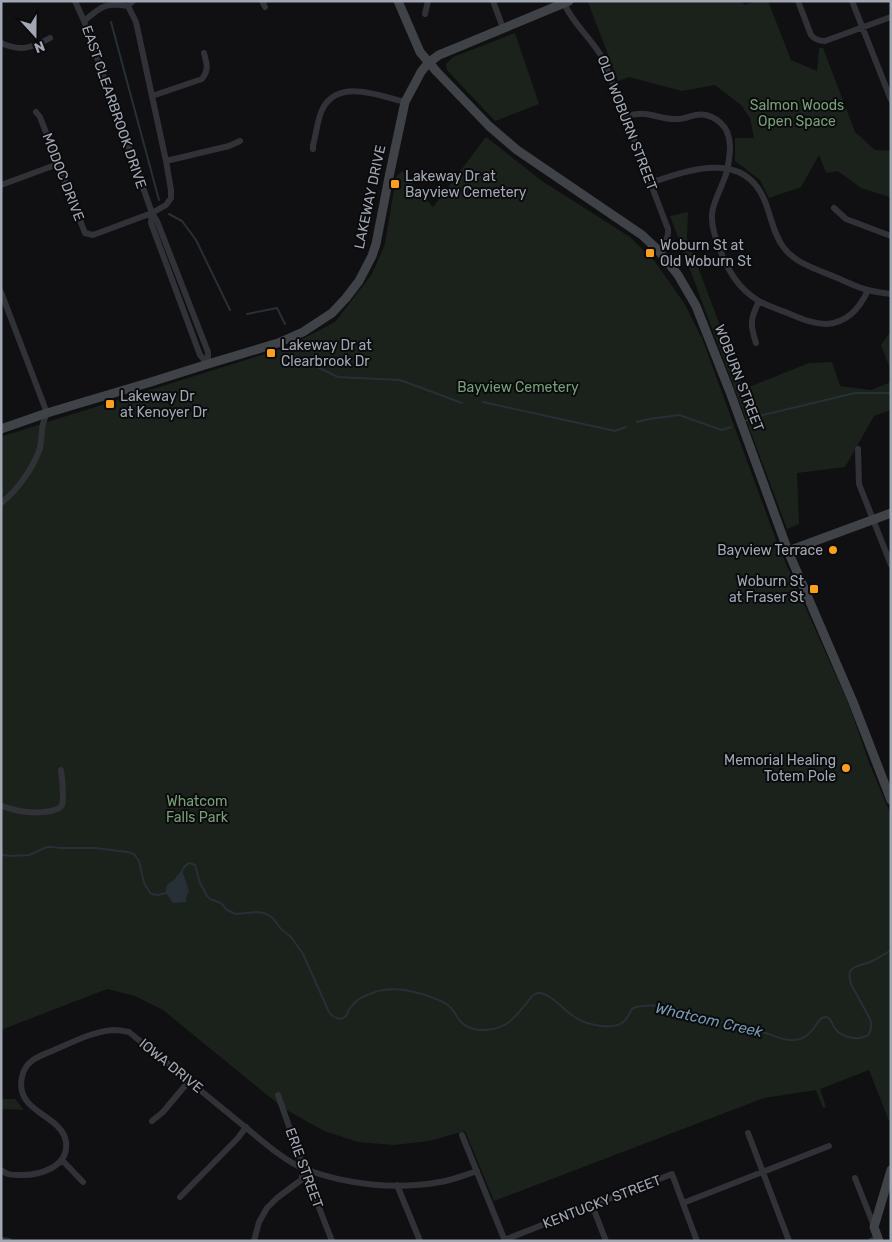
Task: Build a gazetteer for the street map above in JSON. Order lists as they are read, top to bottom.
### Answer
{
  "streets": {
    "street": [
      "EAST CLEARBROOK DRIVE",
      "OLD WOBURN STREET",
      "MODOC DRIVE",
      "LAKEWAY DRIVE",
      "WOBURN STREET",
      "IOWA DRIVE",
      "ERIE STREET",
      "KENTUCKY STREET"
    ]
  },
  "crossings": [
    ["EAST CLEARBROOK DRIVE", "MODOC DRIVE"],
    ["EAST CLEARBROOK DRIVE", "LAKEWAY DRIVE"],
    ["OLD WOBURN STREET", "LAKEWAY DRIVE"],
    ["OLD WOBURN STREET", "WOBURN STREET"],
    ["LAKEWAY DRIVE", "WOBURN STREET"],
    ["IOWA DRIVE", "ERIE STREET"]
  ],
  "water": ["Whatcom Creek"],
  "parks": ["Salmon Woods Open Space", "Bayview Cemetery", "Whatcom Falls Park"],
  "places": {
    "transit": [
      "Lakeway Dr at Bayview Cemetery",
      "Woburn St at Old Woburn St",
      "Lakeway Dr at Clearbrook Dr",
      "Lakeway Dr at Kenoyer Dr",
      "Woburn St at Fraser St"
    ],
    "other": ["Bayview Terrace", "Memorial Healing Totem Pole"]
  },
  "north": "bottom"
}
